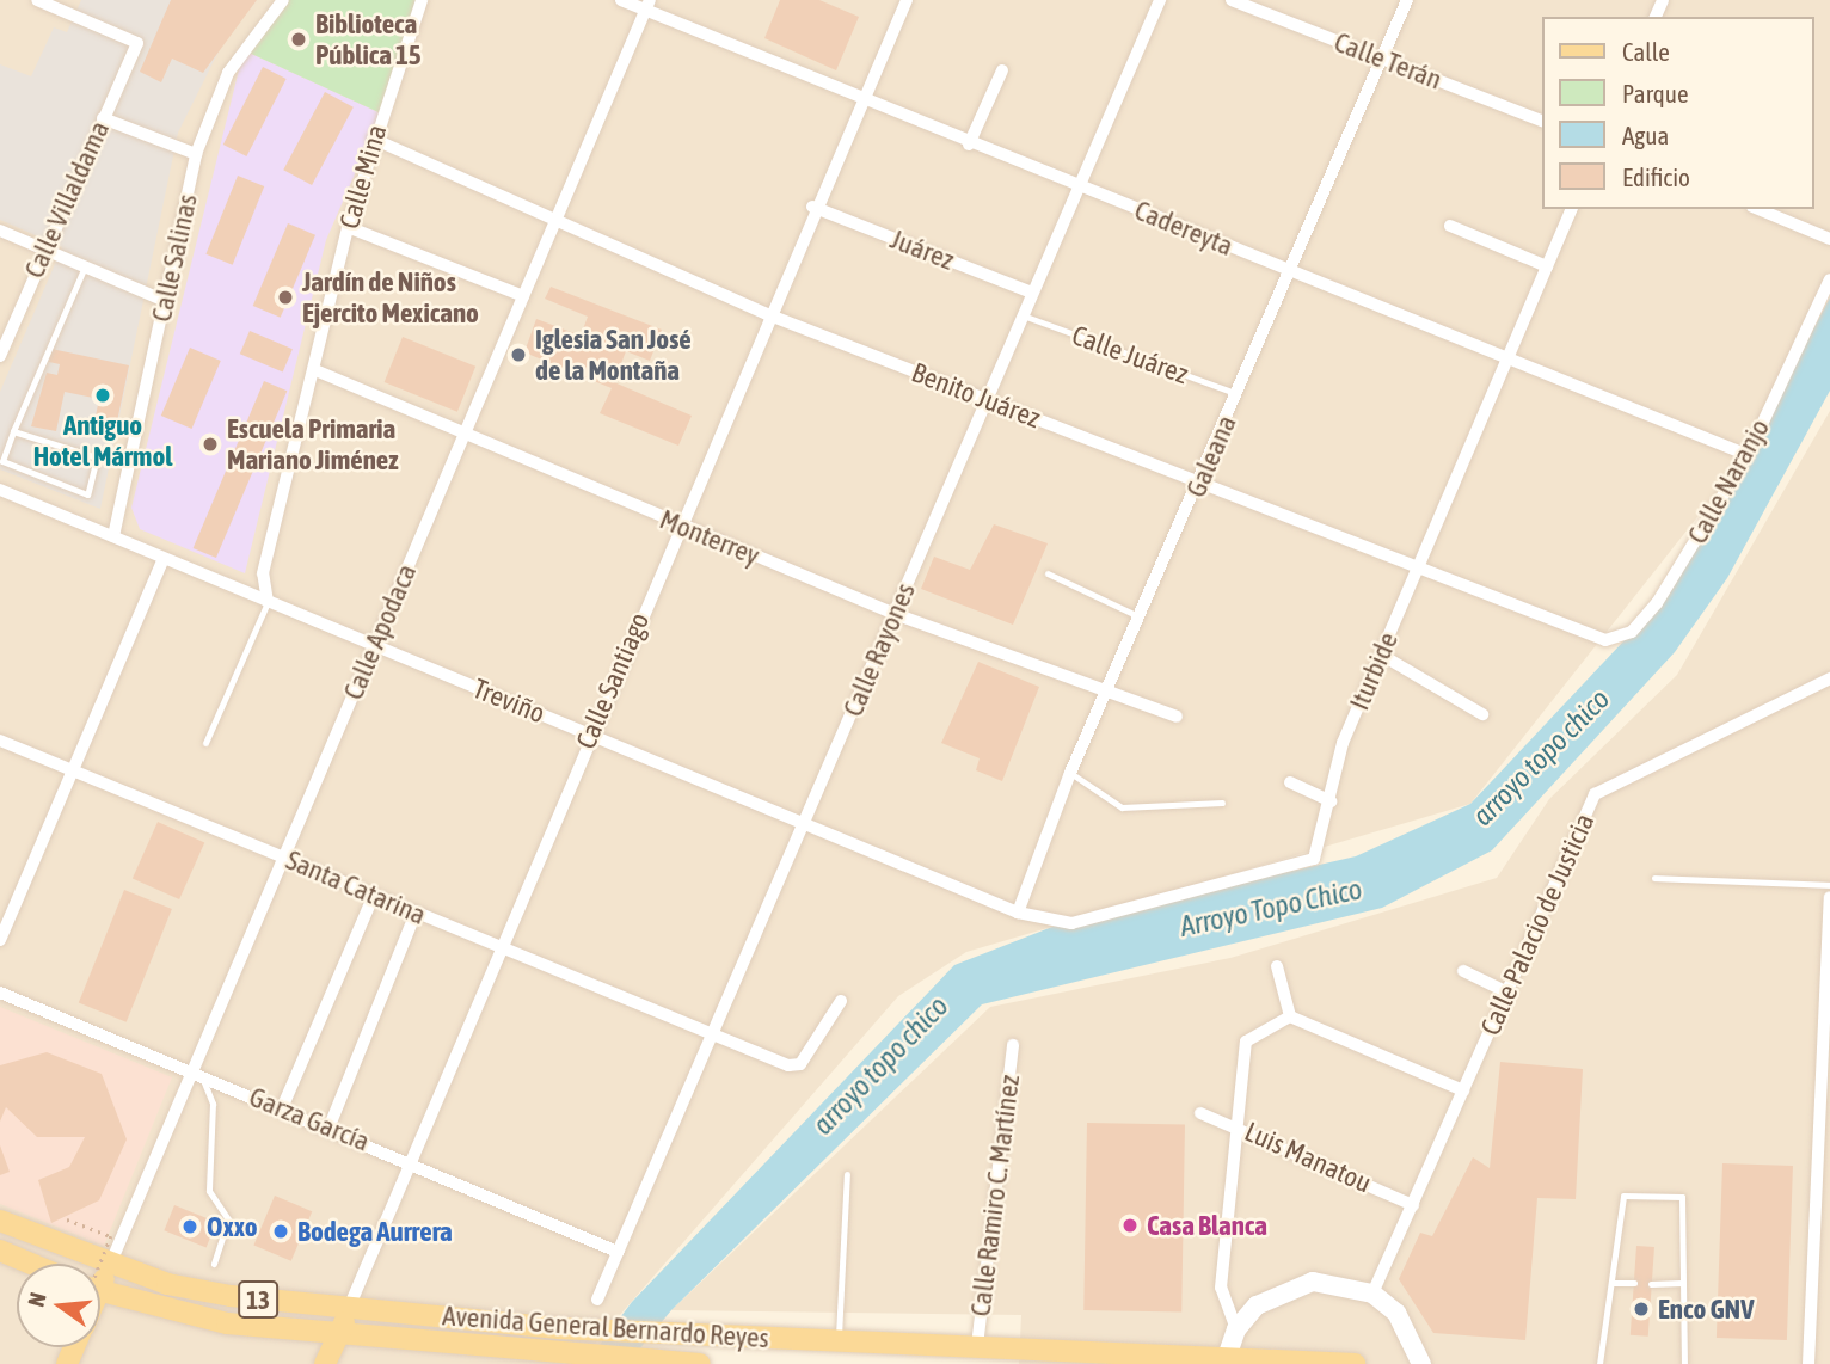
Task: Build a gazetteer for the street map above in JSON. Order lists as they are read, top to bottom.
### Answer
{
  "streets": {
    "main road": ["Calle Santiago", "13", "Avenida General Bernardo Reyes"],
    "street": [
      "Calle Terán",
      "Calle Mina",
      "Calle Villaldama",
      "Cadereyta",
      "Juárez",
      "Calle Salinas",
      "Benito Juárez",
      "Galeana",
      "Calle Naranjo",
      "Monterrey",
      "Calle Apodaca",
      "Calle Rayones",
      "Iturbide",
      "Treviño",
      "Santa Catarina",
      "Calle Palacio de Justicia",
      "Garza García",
      "Luis Manatou",
      "Calle Ramiro C. Martínez"
    ],
    "lane": ["Calle Juárez"]
  },
  "crossings": [
    ["Calle Terán", "Galeana"],
    ["Calle Mina", "Benito Juárez"],
    ["Calle Mina", "Monterrey"],
    ["Calle Mina", "Treviño"],
    ["Cadereyta", "Galeana"],
    ["Cadereyta", "Calle Naranjo"],
    ["Cadereyta", "Calle Apodaca"],
    ["Cadereyta", "Calle Rayones"],
    ["Cadereyta", "Iturbide"],
    ["Cadereyta", "Calle Santiago"],
    ["Juárez", "Calle Rayones"],
    ["Juárez", "Calle Santiago"],
    ["Calle Salinas", "Treviño"],
    ["Calle Juárez", "Galeana"],
    ["Calle Juárez", "Calle Rayones"],
    ["Benito Juárez", "Galeana"],
    ["Benito Juárez", "Calle Naranjo"],
    ["Benito Juárez", "Calle Apodaca"],
    ["Benito Juárez", "Calle Rayones"],
    ["Benito Juárez", "Iturbide"],
    ["Benito Juárez", "Calle Santiago"],
    ["Galeana", "Monterrey"],
    ["Galeana", "Iturbide"],
    ["Galeana", "Treviño"],
    ["Monterrey", "Calle Apodaca"],
    ["Monterrey", "Calle Rayones"],
    ["Monterrey", "Calle Santiago"],
    ["Calle Apodaca", "Treviño"],
    ["Calle Apodaca", "Santa Catarina"],
    ["Calle Apodaca", "Garza García"],
    ["Calle Apodaca", "Avenida General Bernardo Reyes"],
    ["Calle Rayones", "Treviño"],
    ["Calle Rayones", "Santa Catarina"],
    ["Calle Rayones", "Garza García"],
    ["Iturbide", "Treviño"],
    ["Calle Santiago", "Treviño"],
    ["Calle Santiago", "Santa Catarina"],
    ["Calle Santiago", "Garza García"],
    ["Calle Santiago", "Avenida General Bernardo Reyes"],
    ["Calle Palacio de Justicia", "Luis Manatou"],
    ["Calle Ramiro C. Martínez", "Avenida General Bernardo Reyes"]
  ],
  "water": ["arroyo topo chico", "Arroyo Topo Chico"],
  "places": [
    "Biblioteca Pública 15",
    "Jardín de Niños Ejercito Mexicano",
    "Iglesia San José de la Montaña",
    "Antiguo Hotel Mármol",
    "Escuela Primaria Mariano Jiménez",
    "Casa Blanca",
    "Oxxo",
    "Bodega Aurrera",
    "Enco GNV"
  ],
  "legend": [
    "Calle",
    "Parque",
    "Agua",
    "Edificio"
  ],
  "north": "left"
}
